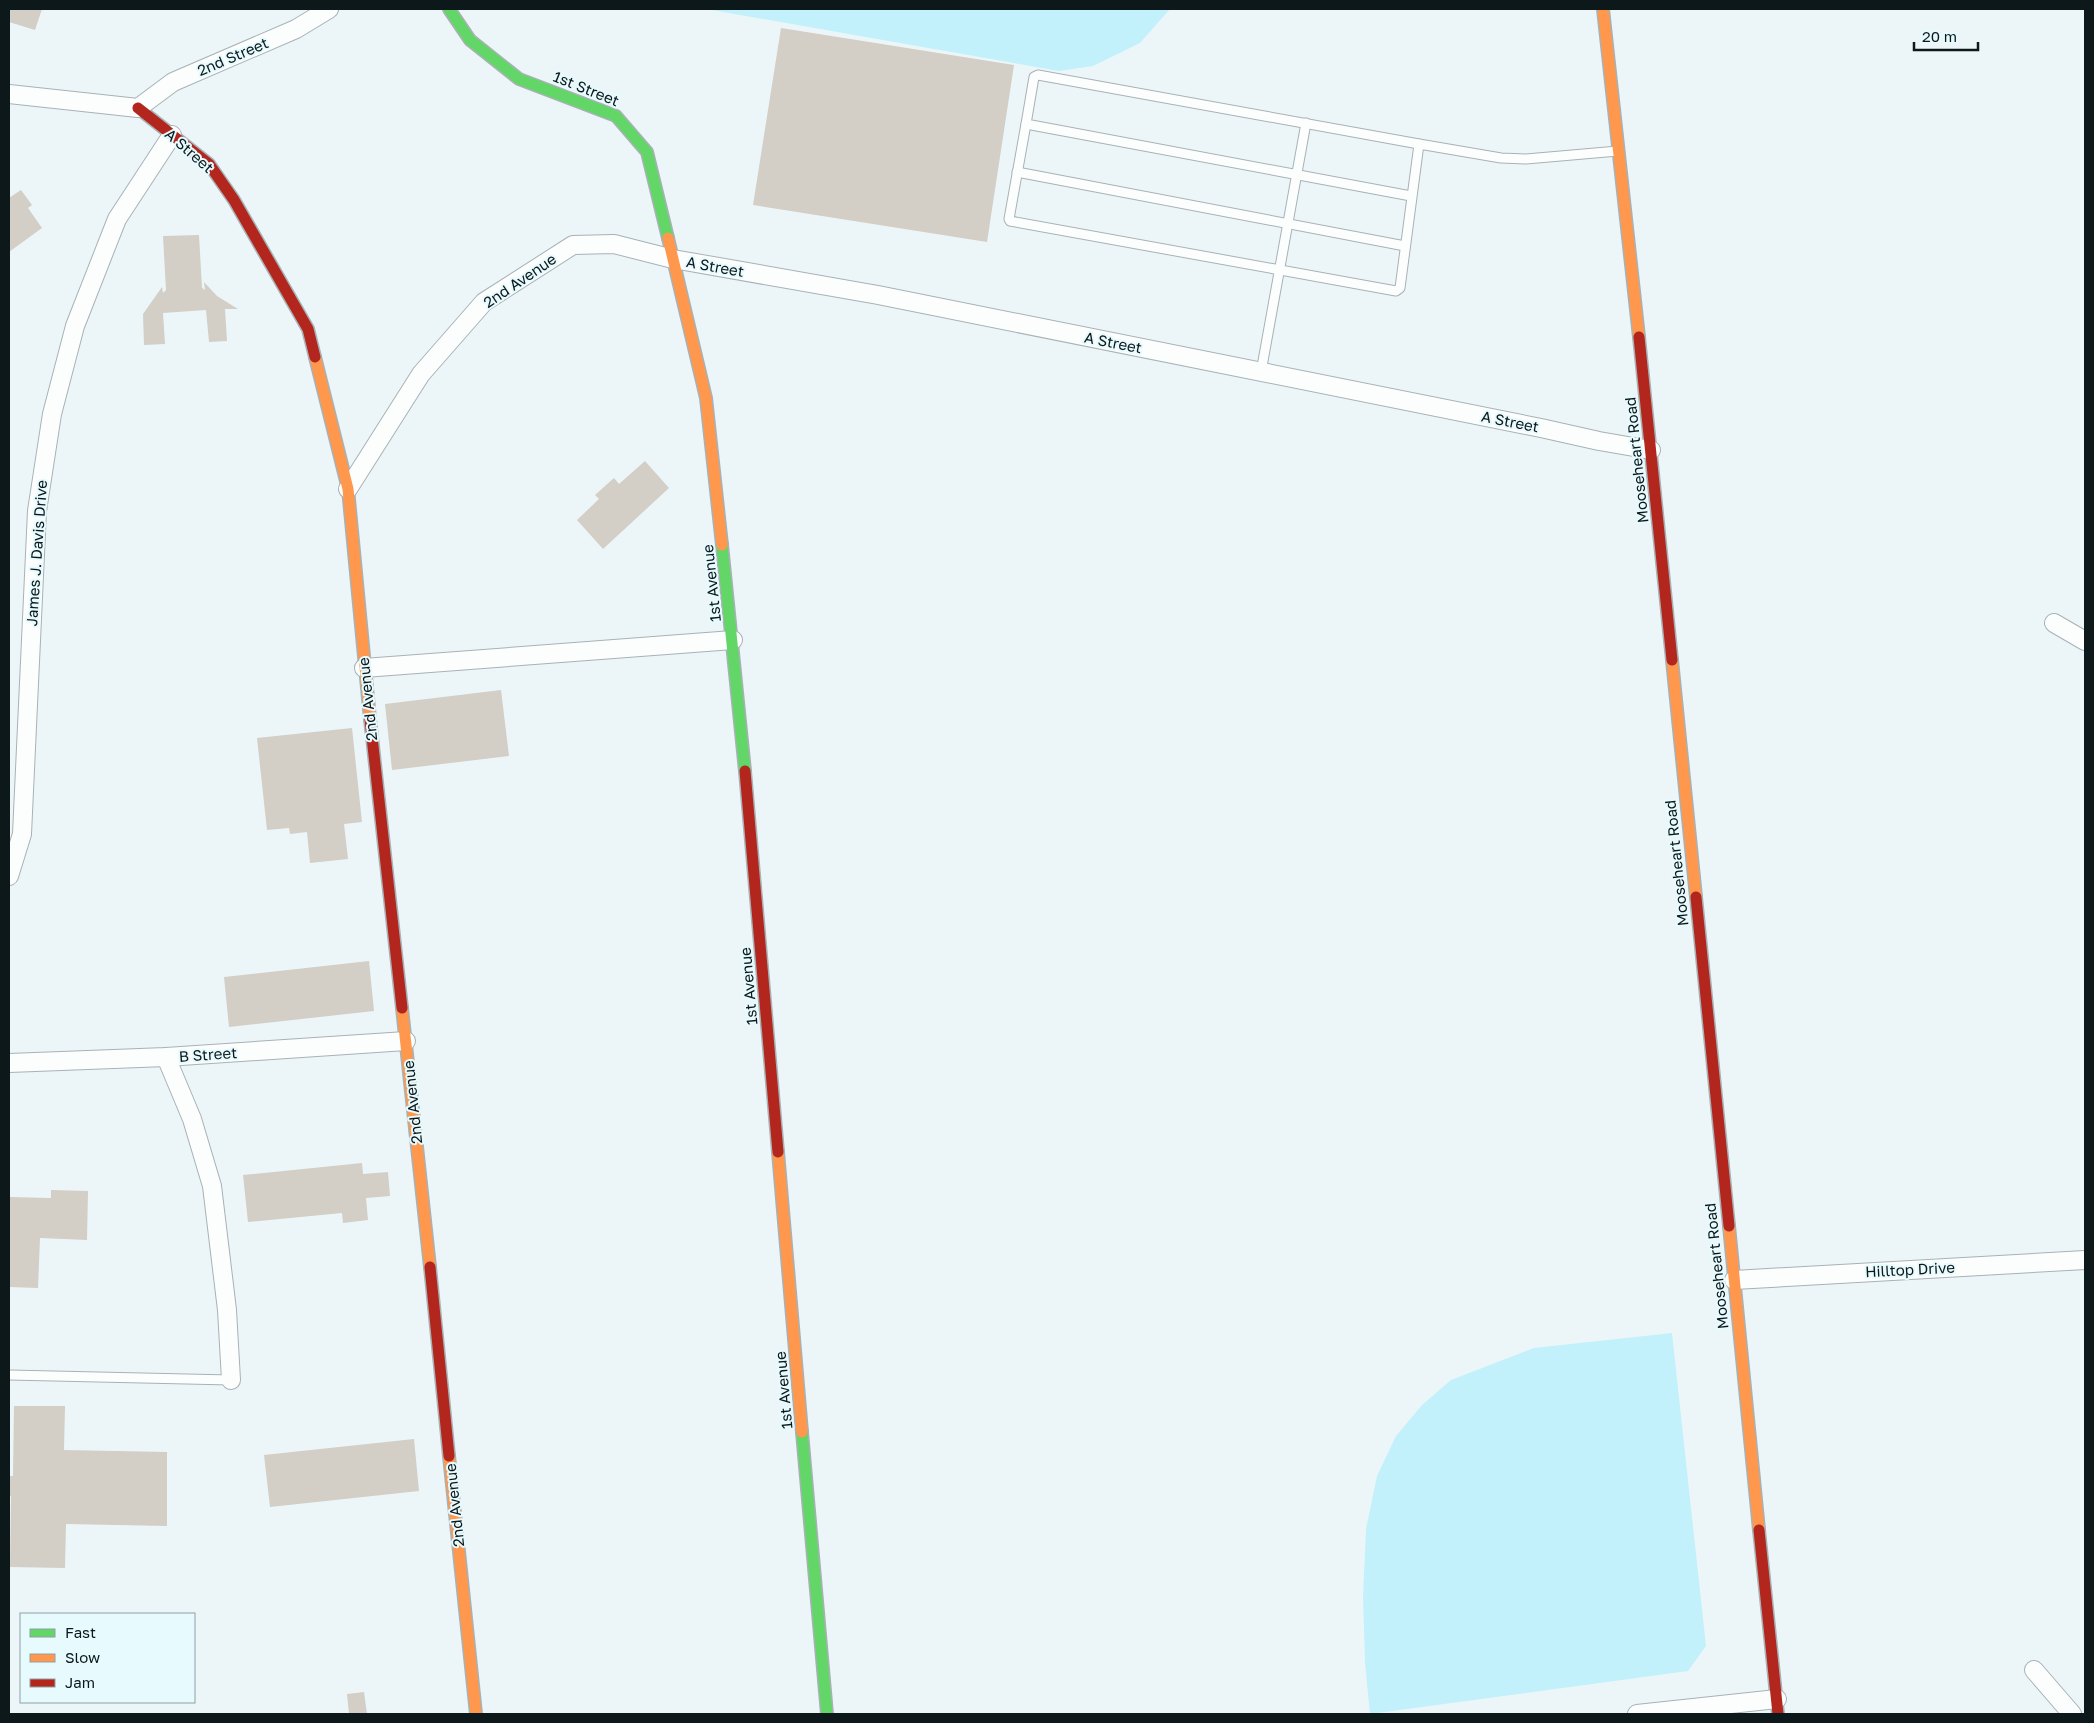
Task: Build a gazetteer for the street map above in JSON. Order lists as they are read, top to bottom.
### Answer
{
  "streets": {
    "street": [
      "2nd Street",
      "1st Street",
      "A Street",
      "2nd Avenue",
      "Mooseheart Road",
      "James J. Davis Drive",
      "1st Avenue",
      "B Street",
      "Hilltop Drive"
    ]
  },
  "crossings": [
    ["2nd Street", "A Street"],
    ["1st Street", "A Street"],
    ["1st Street", "1st Avenue"],
    ["A Street", "2nd Avenue"],
    ["A Street", "Mooseheart Road"],
    ["A Street", "James J. Davis Drive"],
    ["A Street", "1st Avenue"],
    ["2nd Avenue", "B Street"],
    ["Mooseheart Road", "Hilltop Drive"]
  ],
  "legend": ["Fast", "Slow", "Jam"],
  "scale_bar": "20 m"
}
